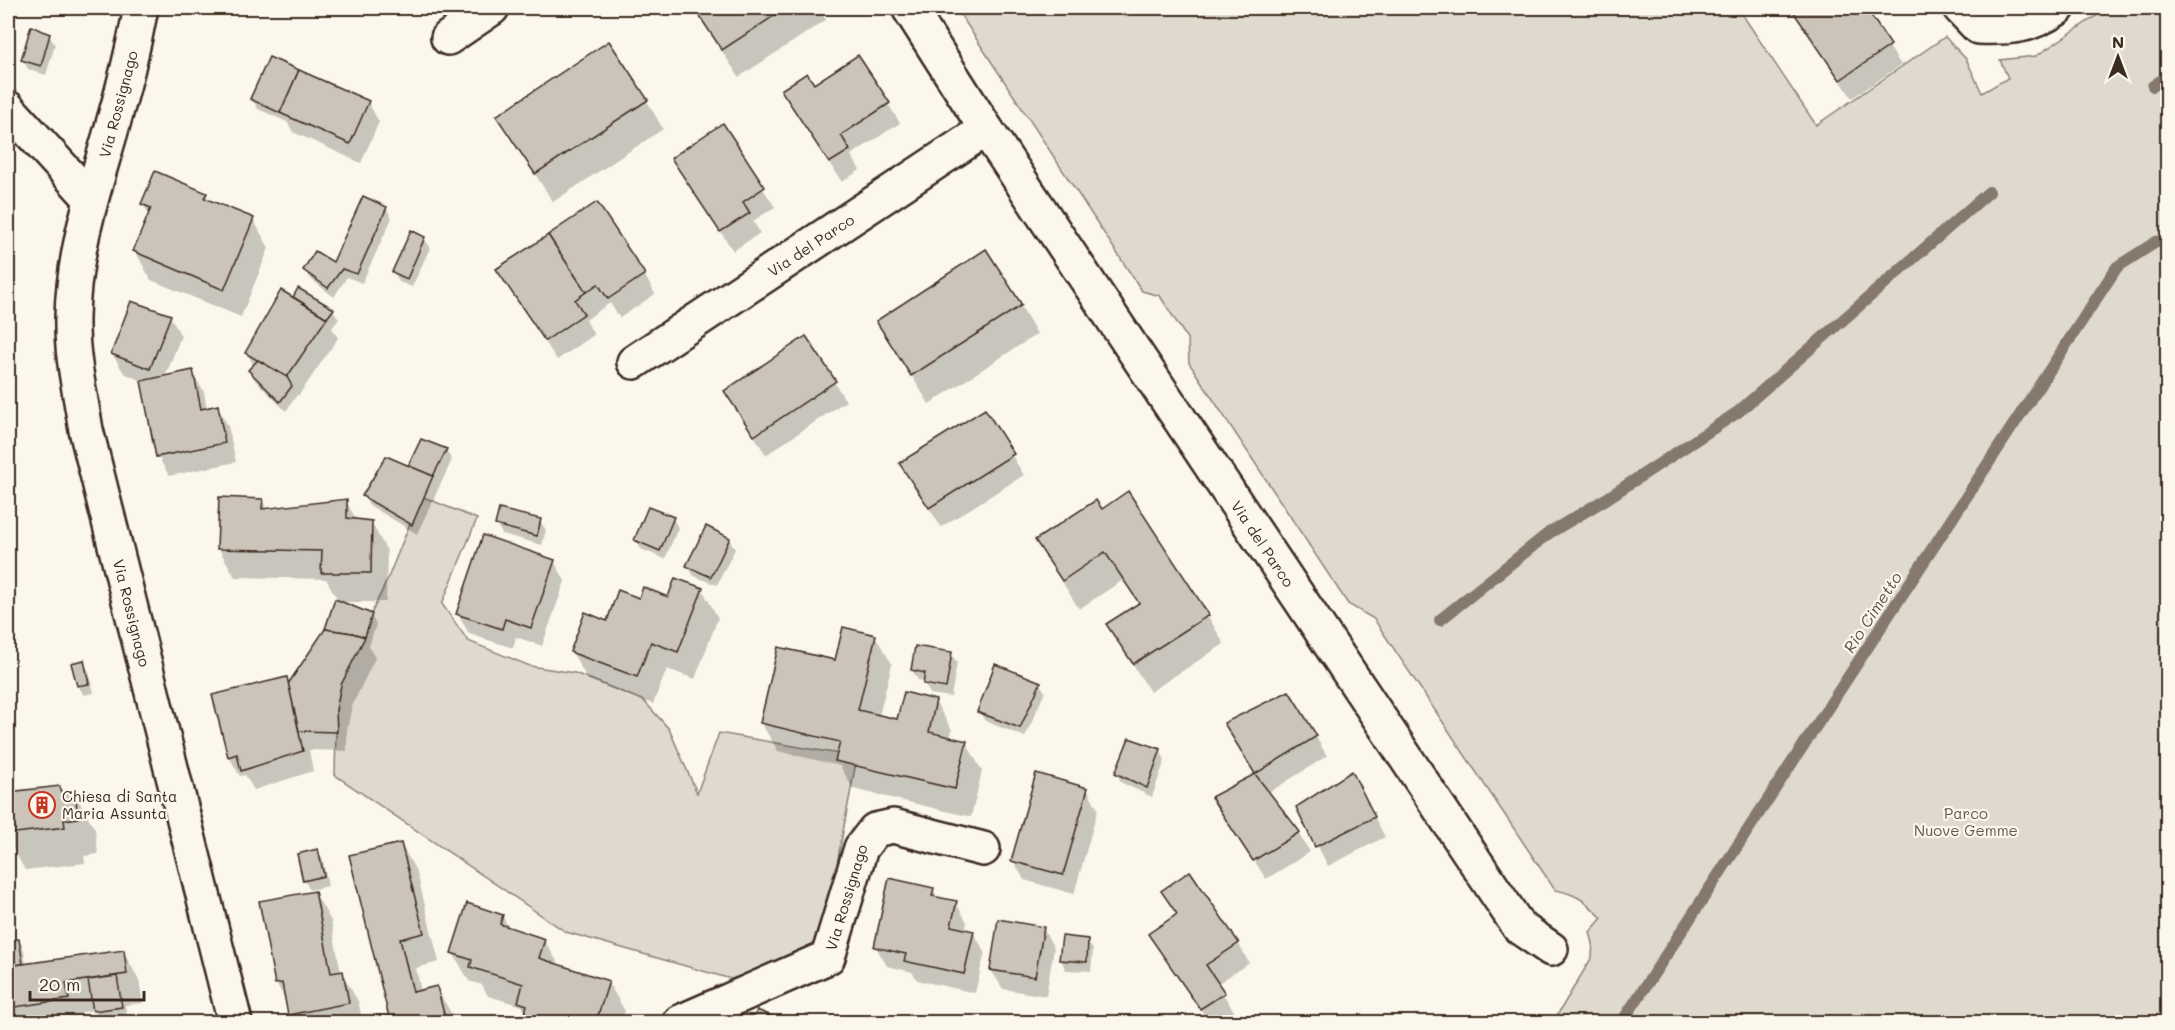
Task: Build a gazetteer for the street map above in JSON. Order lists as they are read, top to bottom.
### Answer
{
  "streets": {
    "street": ["Via Rossignago", "Via del Parco"]
  },
  "water": ["Rio Cimetto"],
  "parks": ["Parco Nuove Gemme"],
  "places": {
    "building": ["Chiesa di Santa Maria Assunta"]
  },
  "scale_bar": "20 m",
  "north": "top"
}
